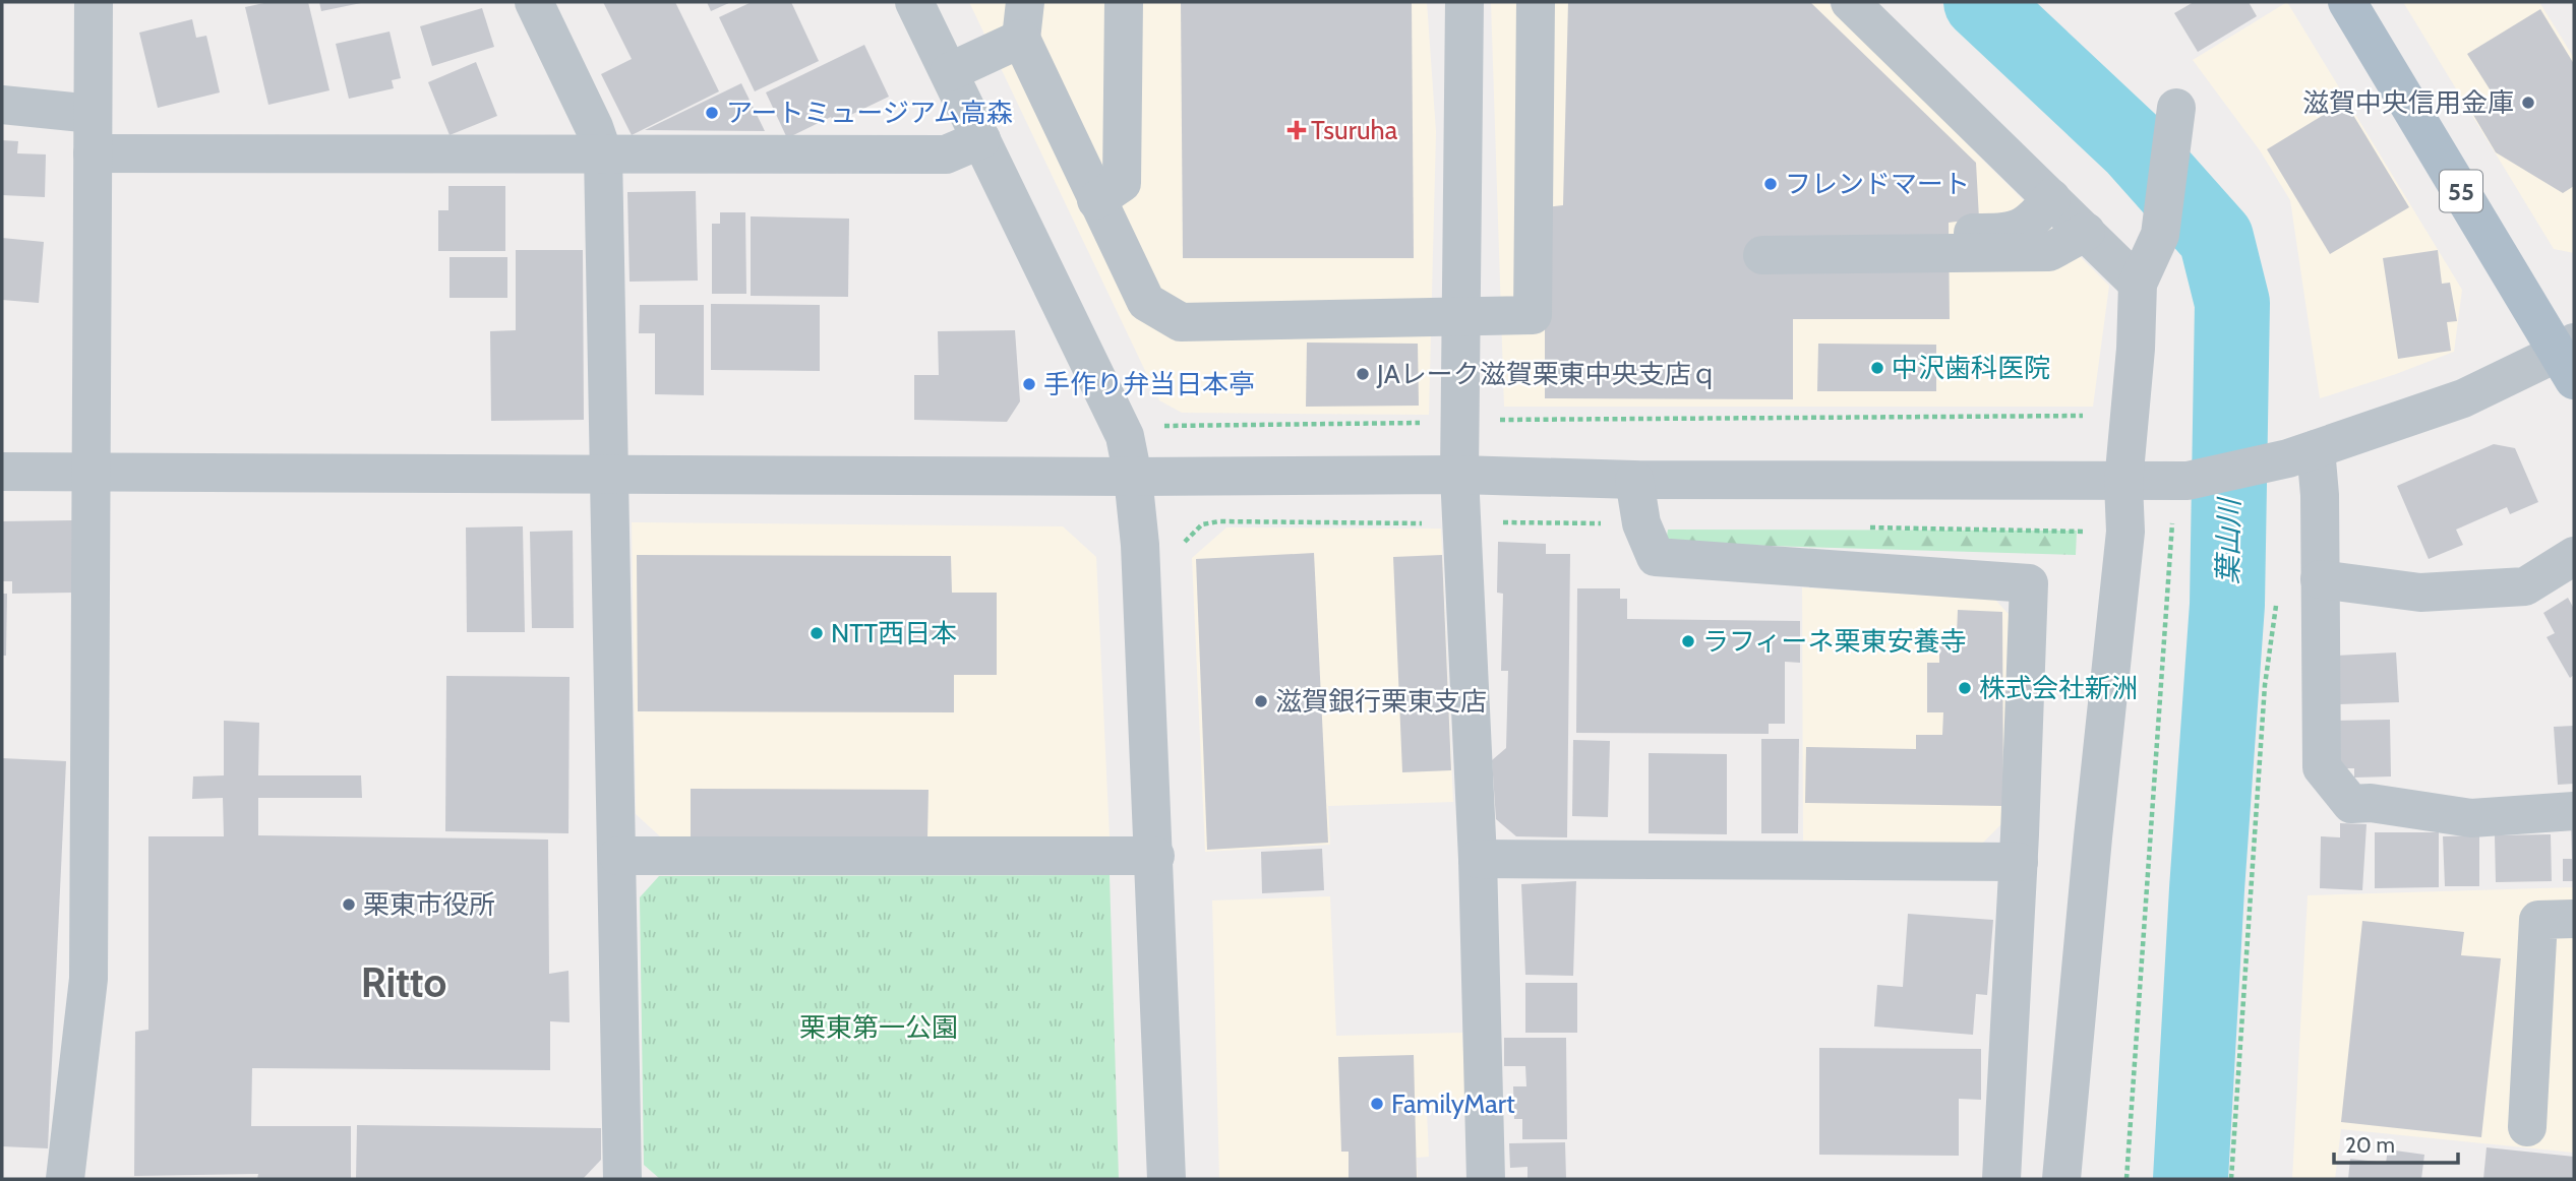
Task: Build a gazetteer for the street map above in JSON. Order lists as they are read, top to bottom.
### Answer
{
  "streets": {
    "main road": ["55"]
  },
  "districts": ["Ritto"],
  "water": ["葉山川"],
  "parks": ["栗東第一公園"],
  "places": {
    "other": [
      "滋賀中央信用金庫",
      "アートミュージアム高森",
      "フレンドマート",
      "中沢歯科医院",
      "JAレーク滋賀栗東中央支店ｑ",
      "手作り弁当日本亭",
      "NTT西日本",
      "ラフィーネ栗東安養寺",
      "株式会社新洲",
      "滋賀銀行栗東支店",
      "栗東市役所",
      "FamilyMart"
    ],
    "health": ["Tsuruha"]
  },
  "scale_bar": "20 m"
}
